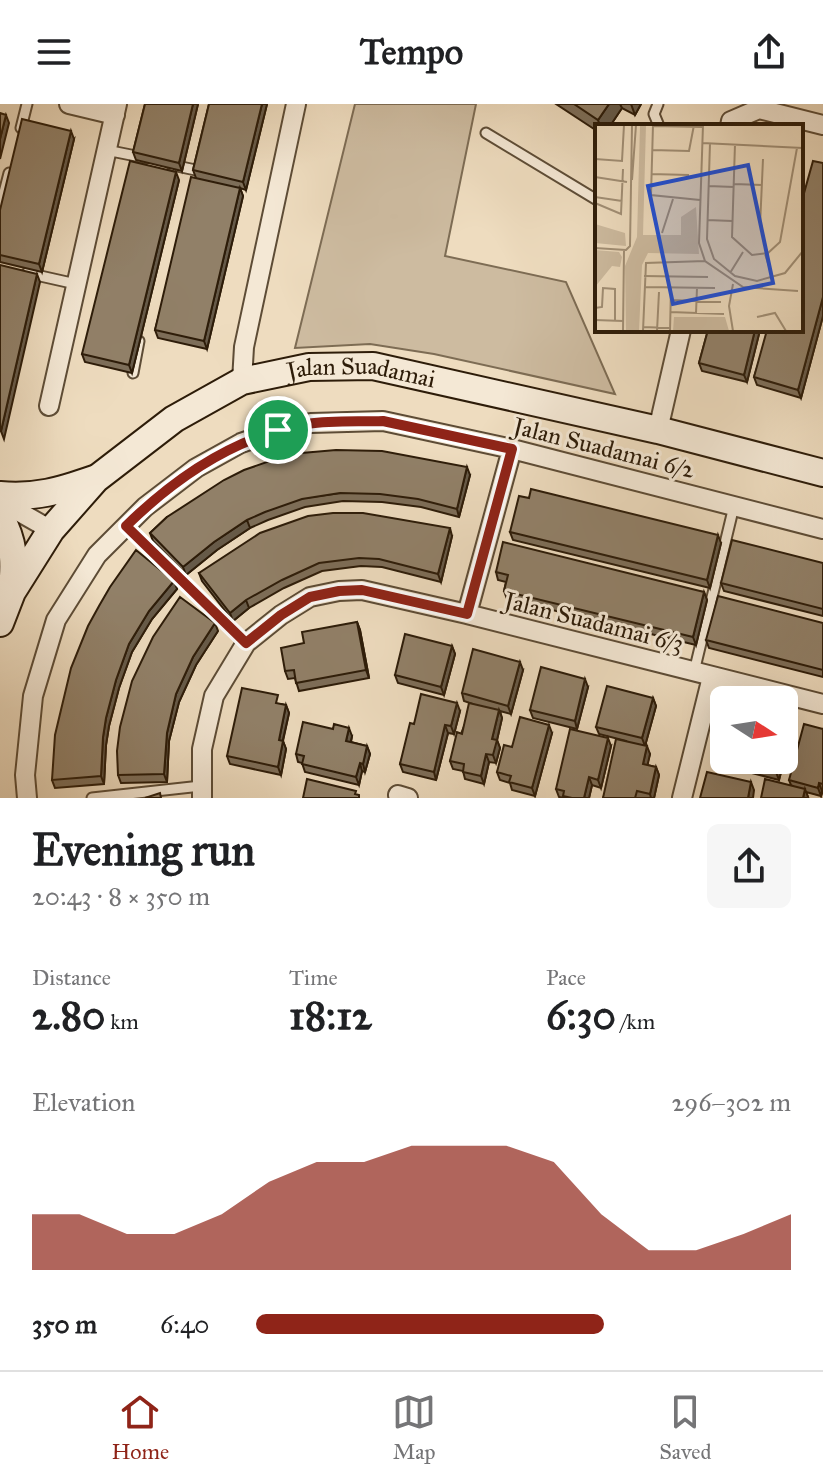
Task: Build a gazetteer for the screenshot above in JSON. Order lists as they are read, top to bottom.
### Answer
{
  "streets": {
    "street": ["Jalan Suadamai", "Jalan Suadamai 6/2", "Jalan Suadamai 6/3"]
  },
  "north": "right",
  "page": {
    "header": "Tempo",
    "heading": ["Evening run", "20:43 · 8 × 350 m"],
    "stats": [
      ["Distance", "2.80 km"],
      ["Time", "18:12"],
      ["Pace", "6:30 /km"]
    ],
    "chart": ["Elevation", "296–302 m"],
    "list": [
      {
        "name": "350 m",
        "note": "6:40"
      }
    ],
    "tabs": ["Home", "Map", "Saved"]
  }
}
